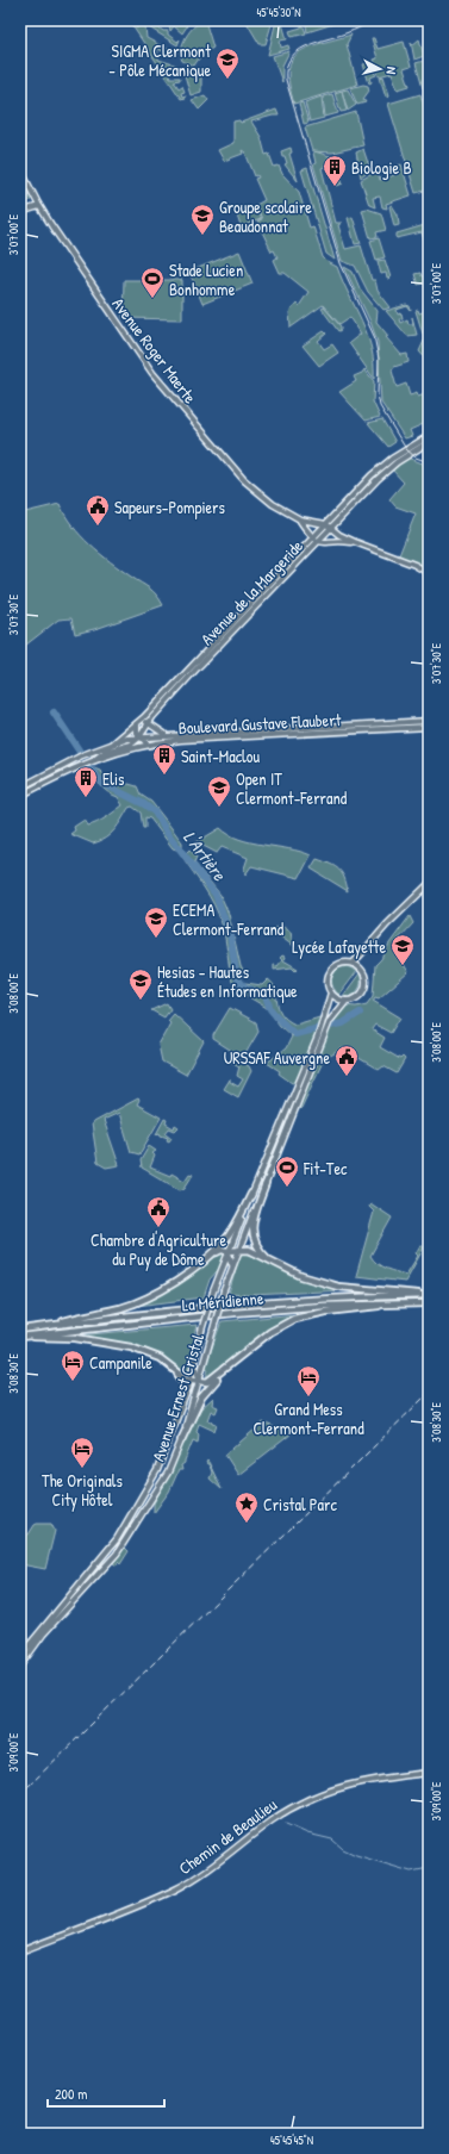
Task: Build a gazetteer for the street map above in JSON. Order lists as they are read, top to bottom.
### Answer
{
  "streets": {
    "highway": ["La Méridienne"],
    "main road": [
      "Avenue Roger Maerte",
      "Avenue de la Margeride",
      "Boulevard Gustave Flaubert",
      "Avenue Ernest Cristal",
      "Chemin de Beaulieu"
    ]
  },
  "crossings": [
    ["Avenue Roger Maerte", "Avenue de la Margeride"],
    ["Avenue de la Margeride", "Boulevard Gustave Flaubert"],
    ["La Méridienne", "Avenue Ernest Cristal"]
  ],
  "water": ["L'Artière"],
  "places": {
    "school or university": [
      "SIGMA Clermont - Pôle Mécanique",
      "Groupe scolaire Beaudonnat",
      "Open IT Clermont-Ferrand",
      "ECEMA Clermont-Ferrand",
      "Lycée Lafayette",
      "Hesias - Hautes Études en Informatique"
    ],
    "building": ["Biologie B", "Saint-Maclou", "Elis"],
    "sports": ["Stade Lucien Bonhomme", "Fit-Tec"],
    "public building": ["Sapeurs-Pompiers", "URSSAF Auvergne", "Chambre d'Agriculture du Puy de Dôme"],
    "hotel": ["Campanile", "Grand Mess Clermont-Ferrand", "The Originals City Hôtel"],
    "place": ["Cristal Parc"]
  },
  "scale_bar": "200 m",
  "north": "right",
  "coordinates": [
    "45°45'30\"N",
    "3°07'00\"E",
    "3°07'30\"E",
    "3°08'00\"E",
    "3°08'30\"E",
    "3°09'00\"E",
    "45°45'45\"N"
  ]
}
